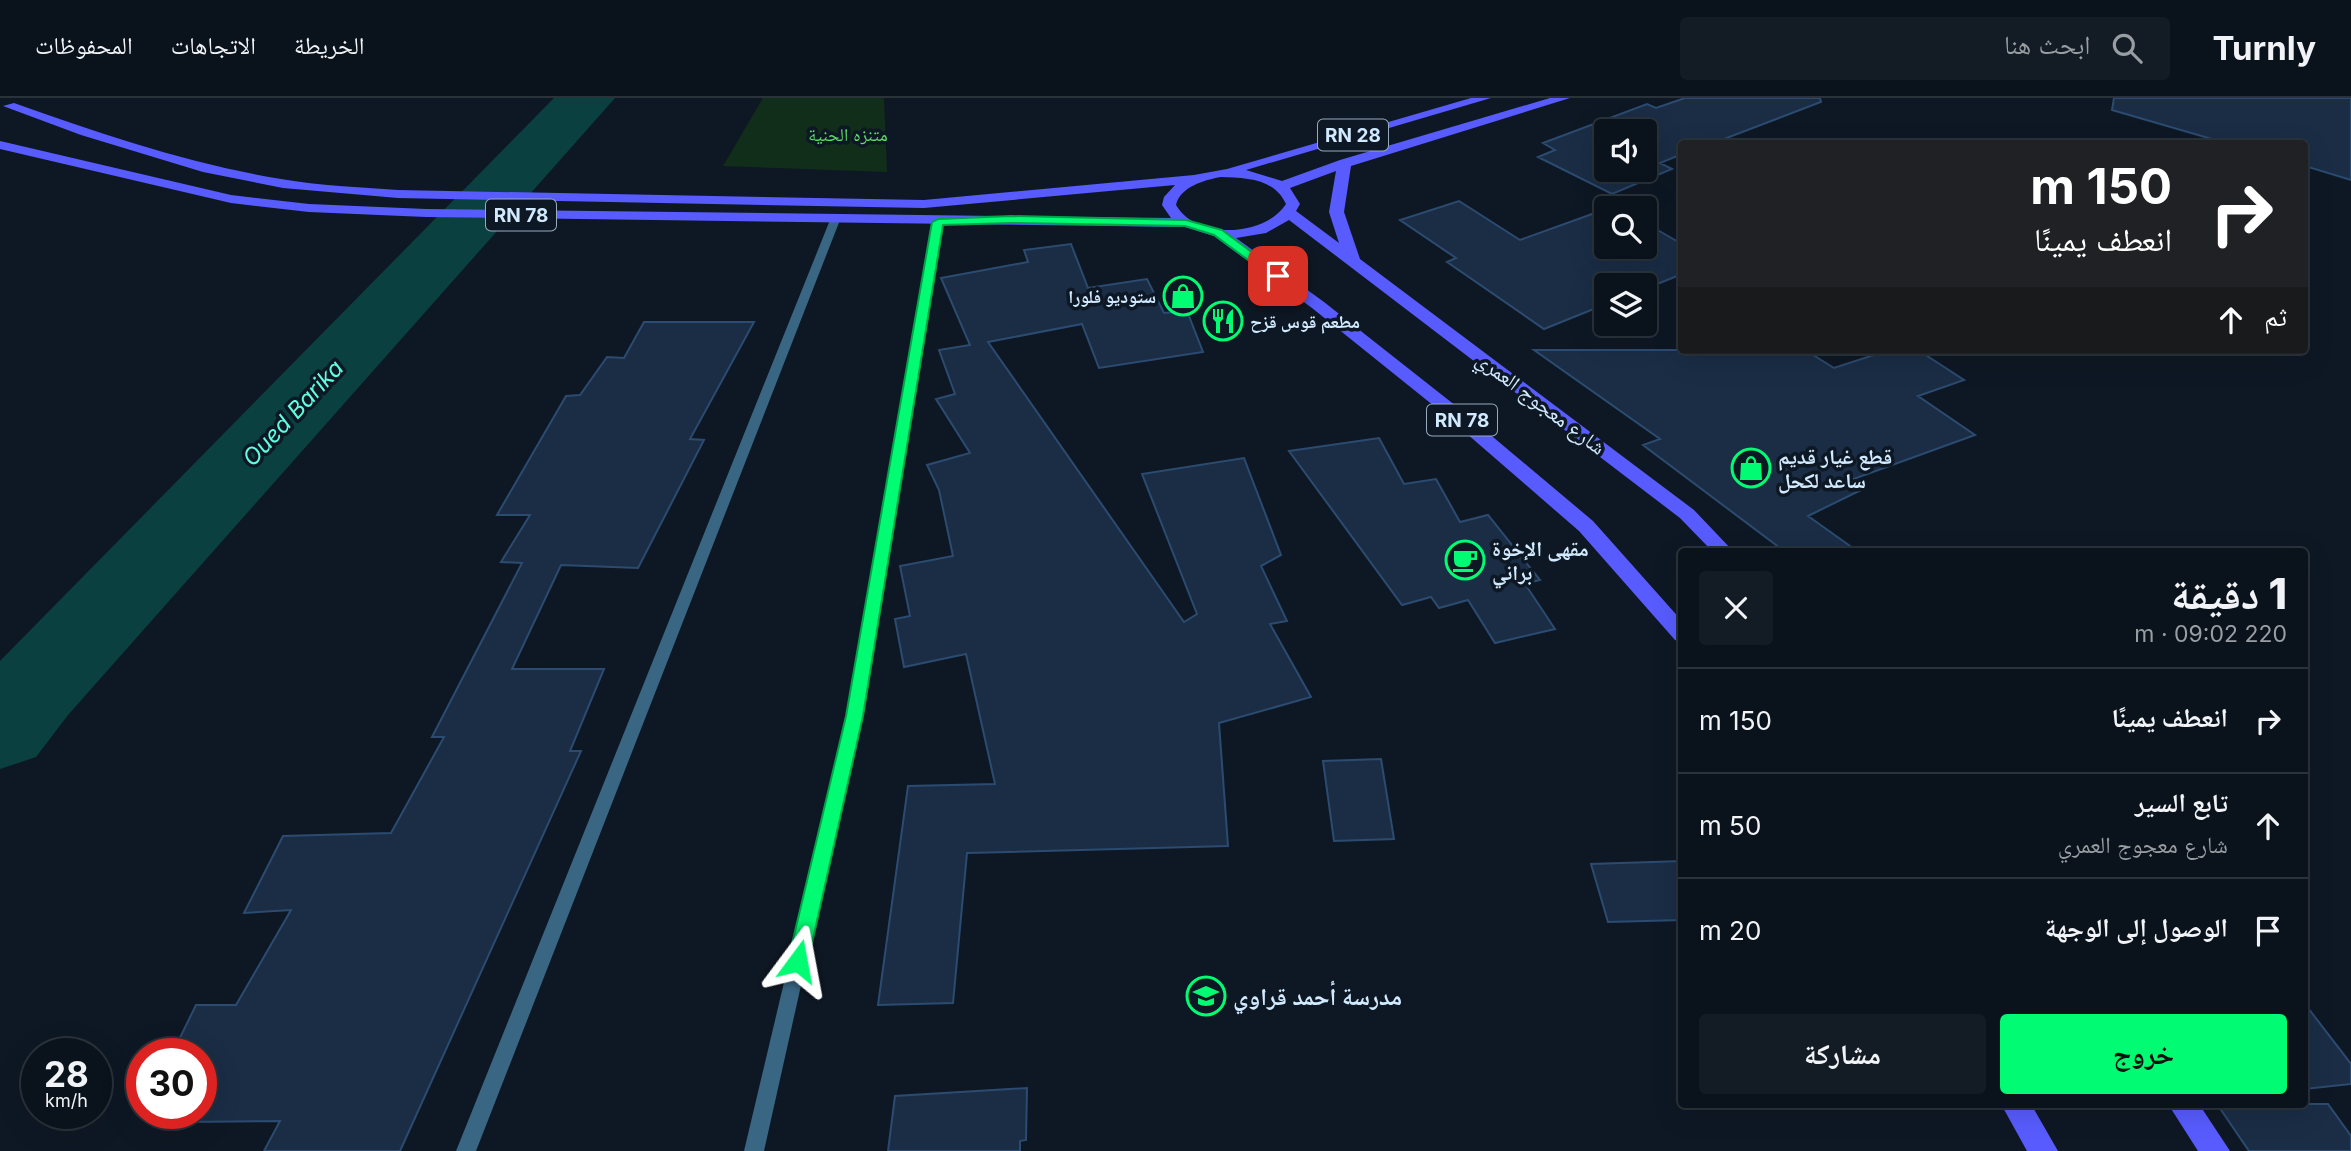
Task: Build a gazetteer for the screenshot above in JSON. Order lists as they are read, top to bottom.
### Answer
{
  "streets": {
    "main road": ["RN 28", "RN 78", "شارع معجوج العمري"]
  },
  "crossings": [
    ["RN 28", "RN 78"],
    ["RN 78", "شارع معجوج العمري"]
  ],
  "water": ["Oued Barika"],
  "parks": ["متنزه الحنية"],
  "places": {
    "shop": ["ستوديو فلورا", "قطع غيار قديم ساعد لكحل"],
    "restaurant": ["مطعم قوس قزح"],
    "cafe": ["مقهى الإخوة براني"],
    "school or university": ["مدرسة أحمد قراوي"]
  },
  "page": {
    "header": "Turnly",
    "search": "ابحث هنا",
    "nav": ["الخريطة", "الاتجاهات", "المحفوظات"],
    "turn": ["150 m", "انعطف يمينًا"],
    "then": "ثم",
    "heading": ["1 دقيقة", "220 m · 09:02"],
    "list": [
      {
        "name": "انعطف يمينًا",
        "value": "150 m"
      },
      {
        "name": "تابع السير",
        "note": "شارع معجوج العمري",
        "value": "50 m"
      },
      {
        "name": "الوصول إلى الوجهة",
        "value": "20 m"
      }
    ],
    "buttons": ["خروج", "مشاركة"],
    "speed": "28 km/h",
    "limit": "30"
  }
}
